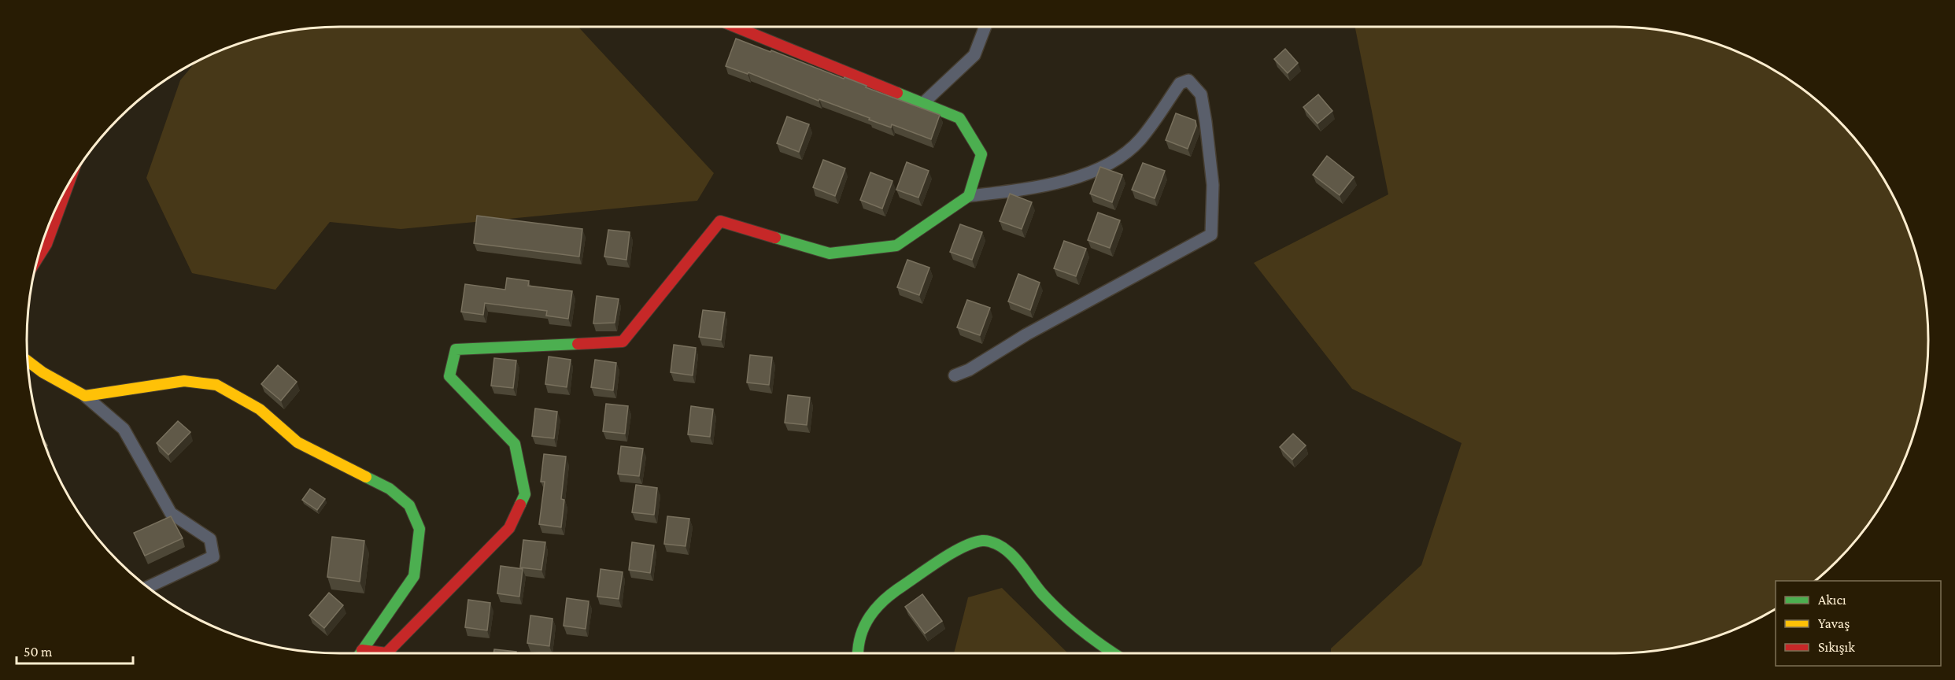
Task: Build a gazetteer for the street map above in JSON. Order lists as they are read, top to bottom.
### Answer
{
  "legend": ["Akıcı", "Yavaş", "Sıkışık"],
  "scale_bar": "50 m"
}
